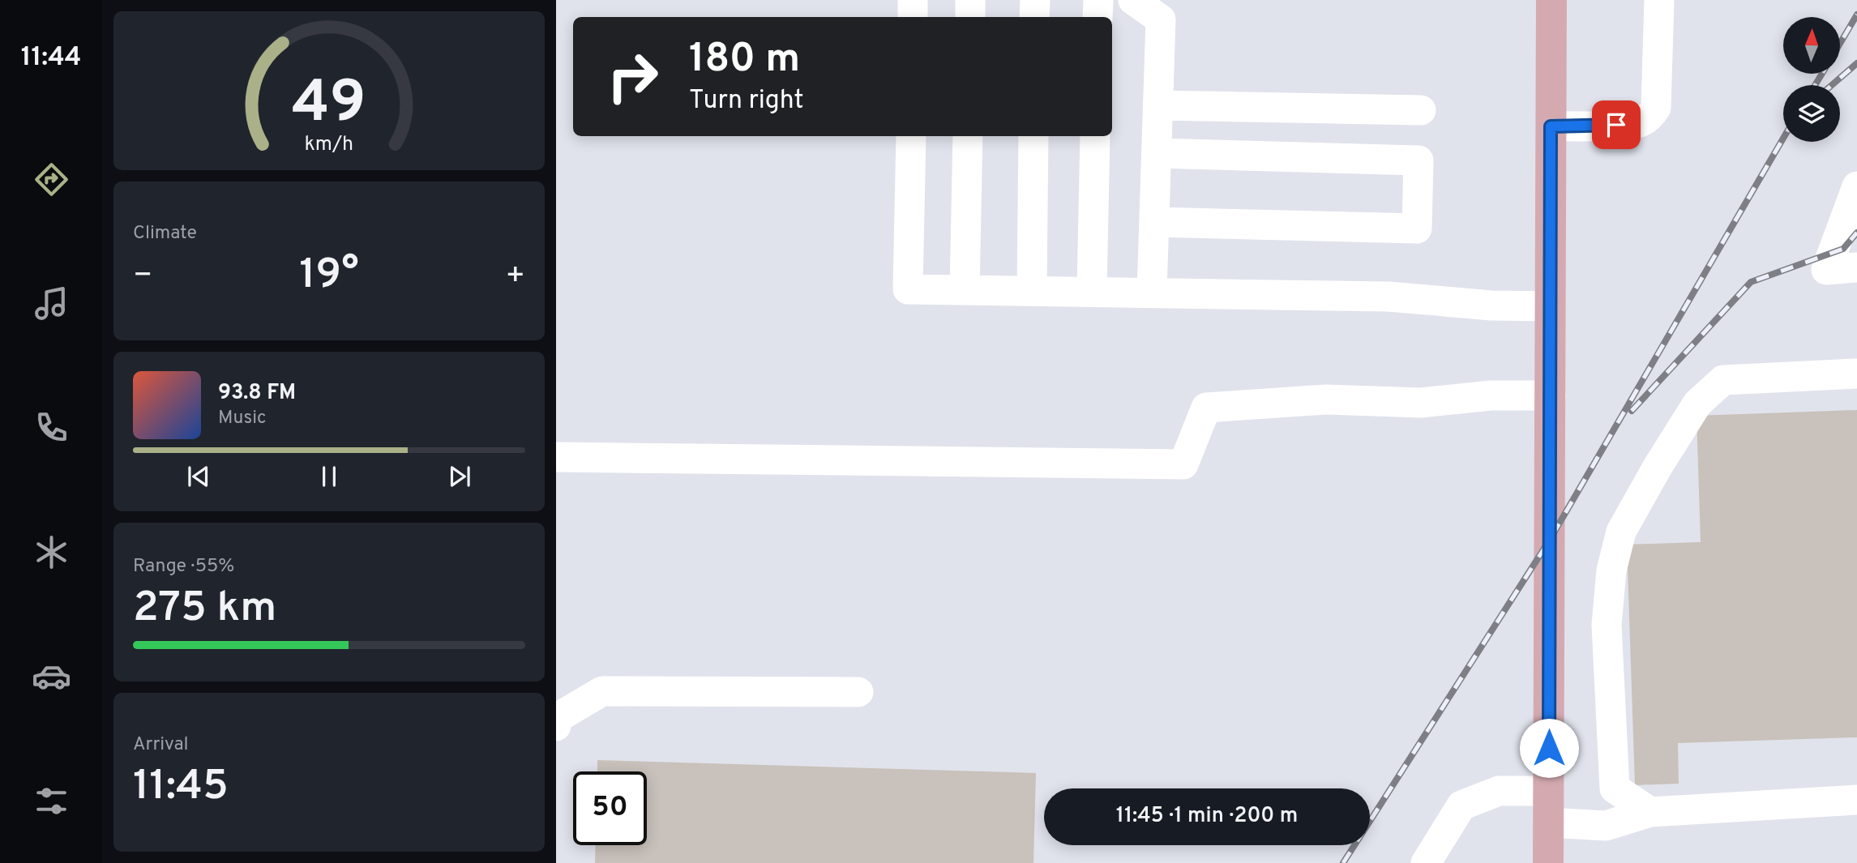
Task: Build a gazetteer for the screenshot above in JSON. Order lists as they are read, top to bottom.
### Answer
{
  "north": "top",
  "page": {
    "tabs": "11:44",
    "turn": ["180 m", "Turn right"],
    "tile": [
      "Climate",
      ["Range · 55%", "275 km"],
      ["Arrival", "11:45"]
    ],
    "heat": ["−", "19°", "+"],
    "song": ["93.8 FM", "Music"],
    "limit": "50",
    "trip": "11:45 · 1 min · 200 m",
    "gauge": ["49", "km/h"]
  }
}
